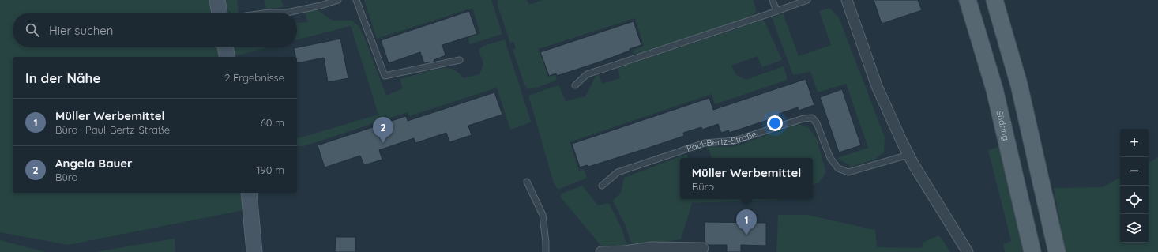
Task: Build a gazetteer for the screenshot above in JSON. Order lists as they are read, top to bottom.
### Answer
{
  "streets": {
    "main road": ["Südring"],
    "lane": ["Paul-Bertz-Straße"]
  },
  "page": {
    "search": "Hier suchen",
    "heading": ["In der Nähe", "2 Ergebnisse"],
    "list": [
      {
        "mark": "1",
        "name": "Müller Werbemittel",
        "note": "Büro · Paul-Bertz-Straße",
        "value": "60 m"
      },
      {
        "mark": "2",
        "name": "Angela Bauer",
        "note": "Büro",
        "value": "190 m"
      }
    ],
    "pins": ["2", "1"],
    "map_buttons": ["+", "−"],
    "popup": ["Müller Werbemittel", "Büro"]
  }
}
